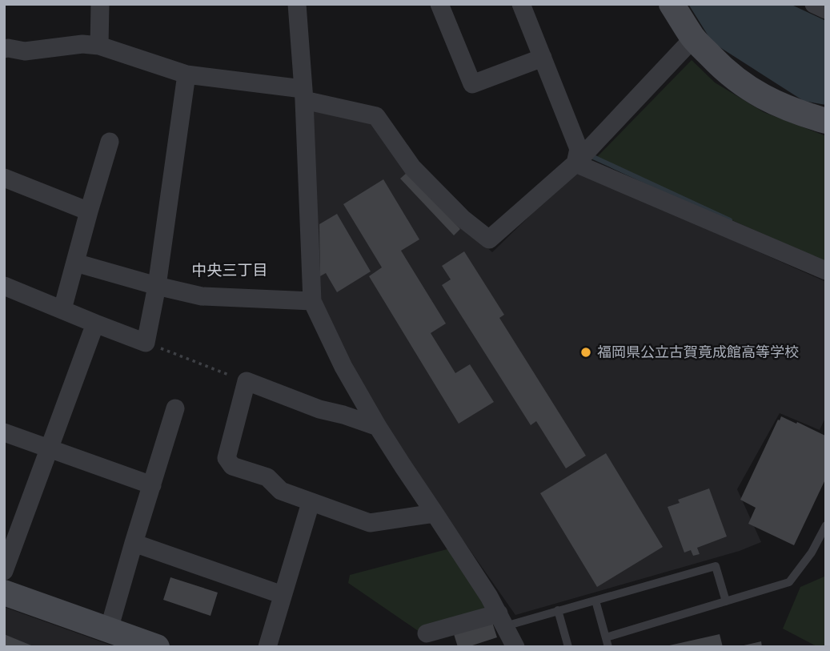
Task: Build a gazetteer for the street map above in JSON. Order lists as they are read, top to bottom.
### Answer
{
  "districts": ["中央三丁目"],
  "places": ["福岡県公立古賀竟成館高等学校"]
}
